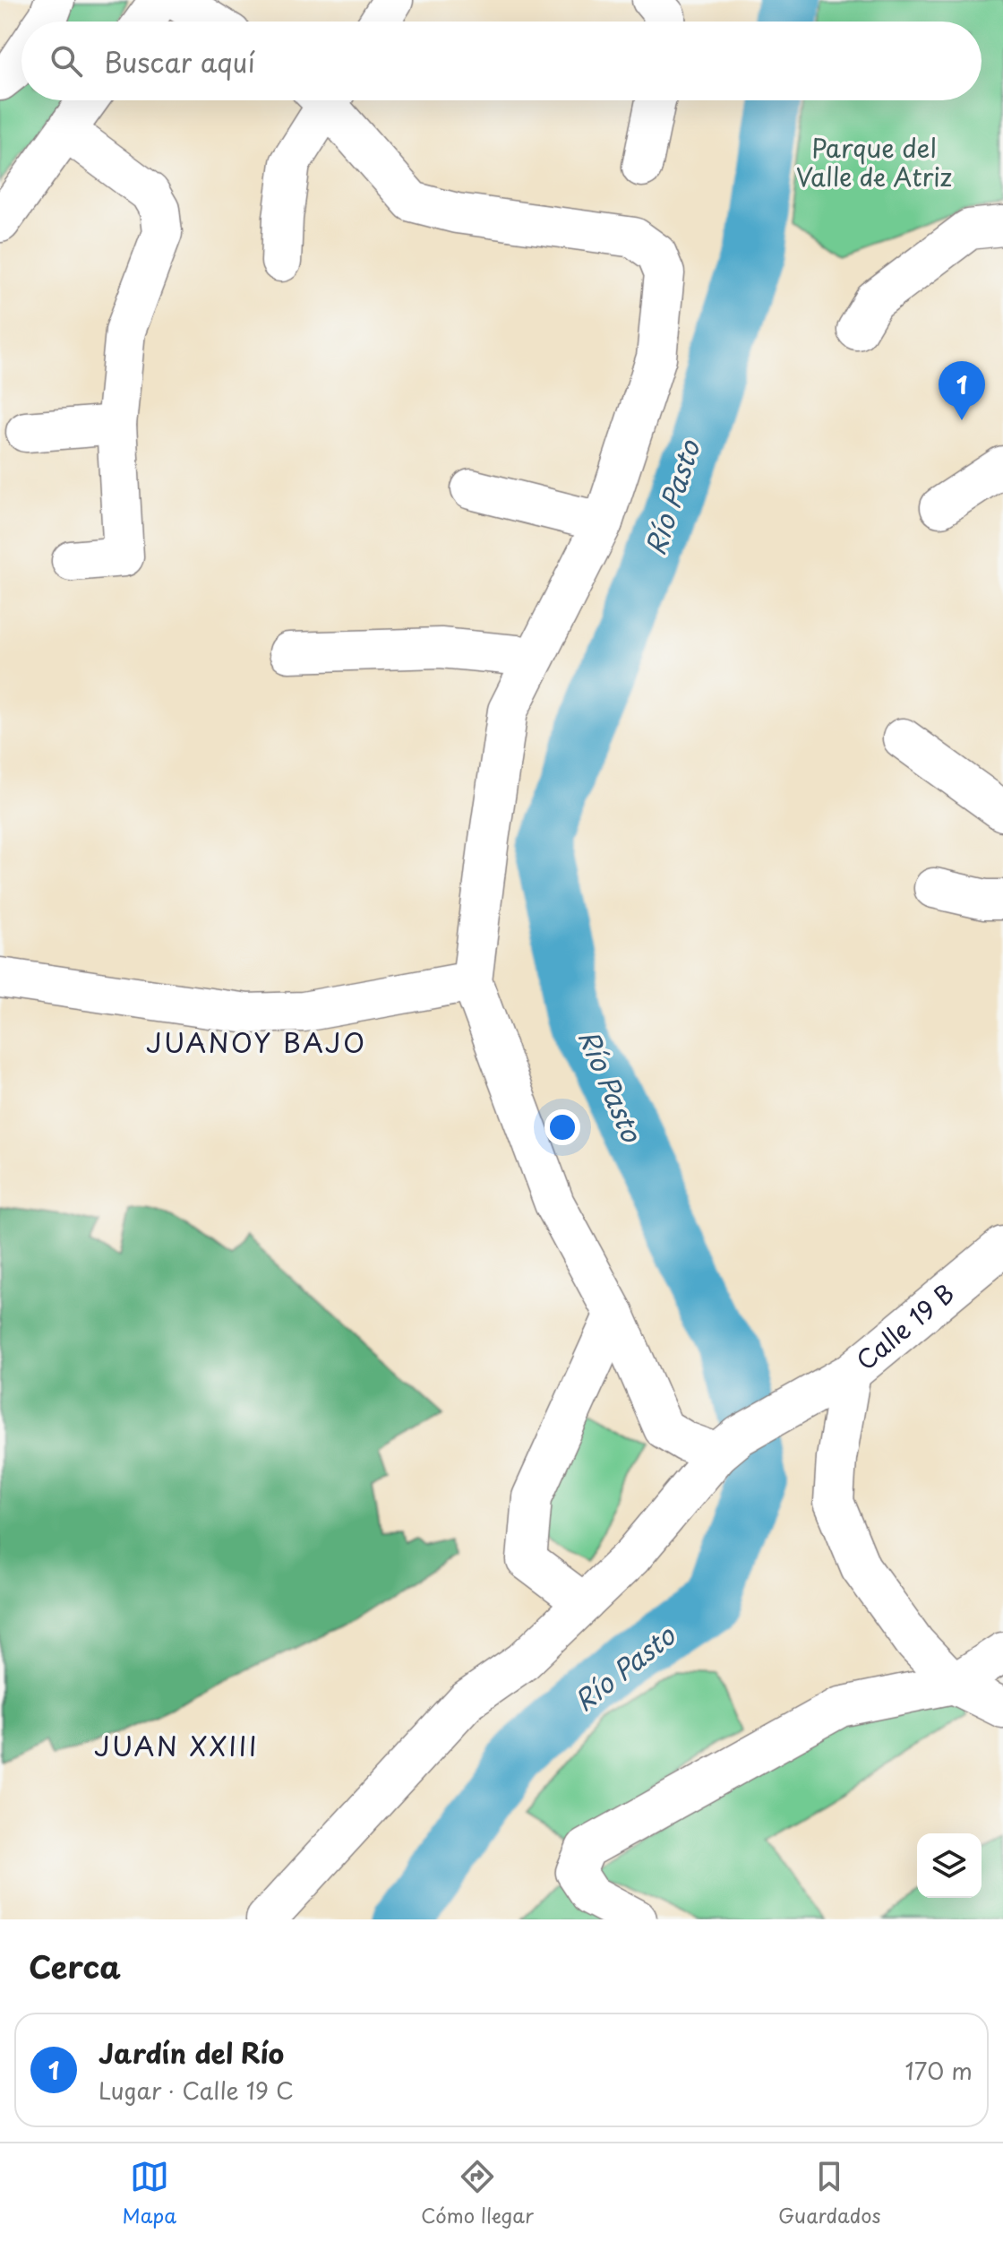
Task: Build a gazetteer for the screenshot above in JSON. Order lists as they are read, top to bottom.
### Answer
{
  "streets": {
    "street": ["Calle 19 B"]
  },
  "districts": ["JUANOY BAJO", "JUAN XXIII"],
  "water": ["Río Pasto"],
  "parks": ["Parque del Valle de Atriz"],
  "page": {
    "search": "Buscar aquí",
    "pins": "1",
    "heading": "Cerca",
    "list": [
      {
        "mark": "1",
        "name": "Jardín del Río",
        "note": "Lugar · Calle 19 C",
        "value": "170 m"
      }
    ],
    "nav": ["Mapa", "Cómo llegar", "Guardados"]
  }
}
